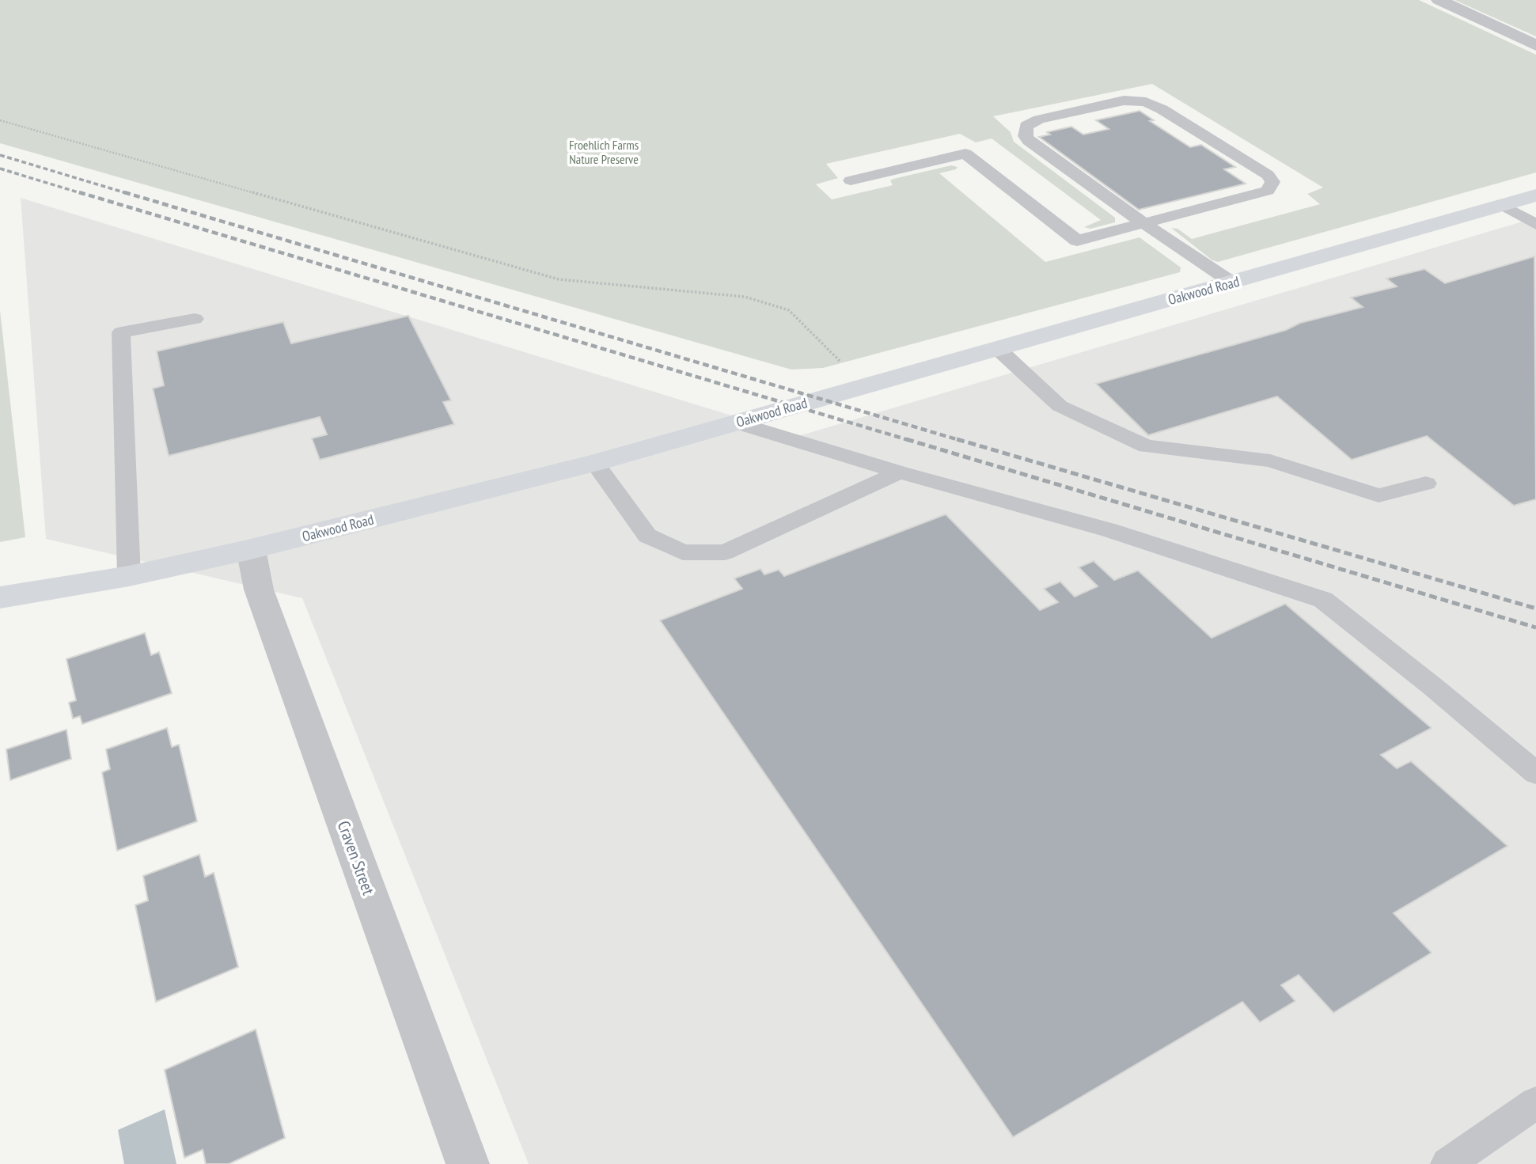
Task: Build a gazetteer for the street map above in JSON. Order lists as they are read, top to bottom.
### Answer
{
  "streets": {
    "main road": ["Oakwood Road"],
    "street": ["Craven Street"]
  },
  "crossings": [
    ["Oakwood Road", "Craven Street"]
  ],
  "parks": ["Froehlich Farms Nature Preserve"]
}
